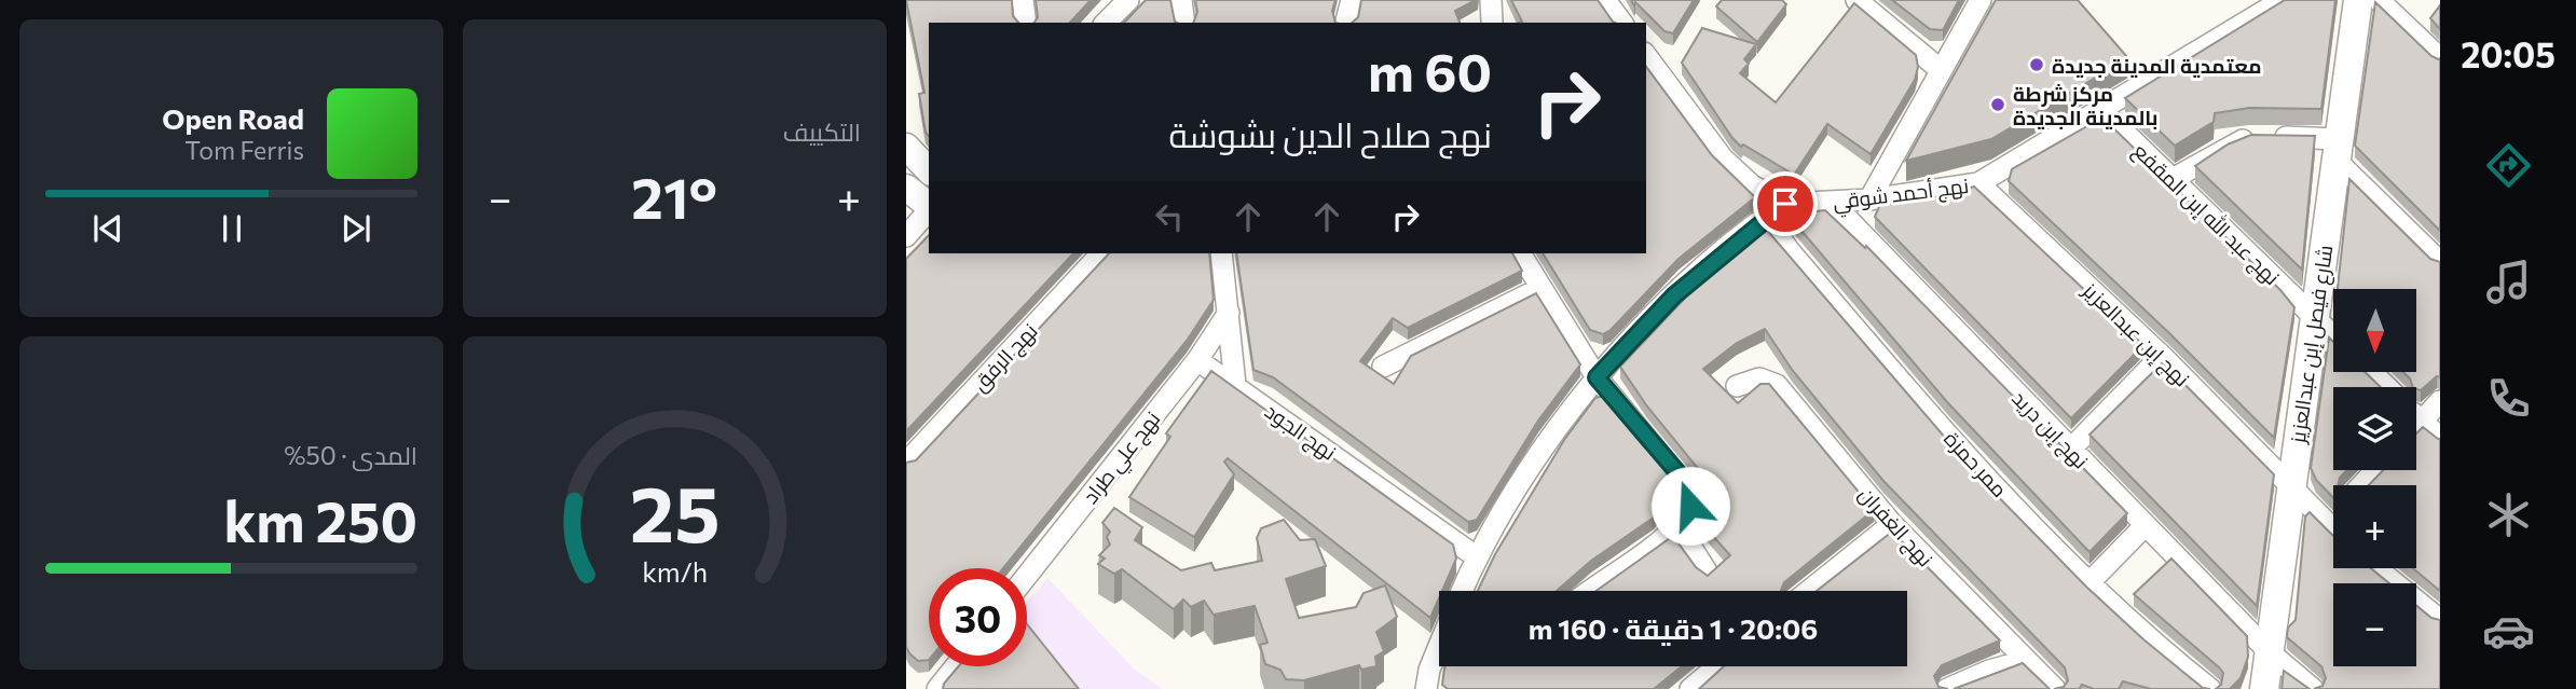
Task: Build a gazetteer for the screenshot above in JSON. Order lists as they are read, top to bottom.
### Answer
{
  "streets": {
    "main road": ["شارع فيصل إبن عبدالعزيز"],
    "street": [
      "نهج أحمد شوقي",
      "نهج عبد الله إبن المقفع",
      "نهج إبن عبدالعزيز",
      "نهج الرفق",
      "نهج إبن دريد",
      "نهج الجود",
      "نهج علي طراد",
      "ممر حمزة",
      "نهج الغفران"
    ]
  },
  "crossings": [
    ["نهج أحمد شوقي", "نهج عبد الله إبن المقفع"],
    ["نهج أحمد شوقي", "نهج إبن عبدالعزيز"],
    ["نهج أحمد شوقي", "نهج إبن دريد"],
    ["نهج عبد الله إبن المقفع", "شارع فيصل إبن عبدالعزيز"],
    ["نهج إبن عبدالعزيز", "شارع فيصل إبن عبدالعزيز"],
    ["شارع فيصل إبن عبدالعزيز", "نهج إبن دريد"],
    ["نهج الجود", "نهج علي طراد"]
  ],
  "places": ["معتمدية المدينة جديدة", "مركز شرطة بالمدينة الجديدة"],
  "north": "bottom",
  "page": {
    "tabs": "20:05",
    "tile": [
      "التكييف",
      ["المدى · 50%", "250 km"]
    ],
    "turn": ["60 m", "نهج صلاح الدين بشوشة"],
    "song": ["Open Road", "Tom Ferris"],
    "heat": ["−", "21°", "+"],
    "map_buttons": ["+", "−"],
    "limit": "30",
    "trip": "20:06 · 1 دقيقة · 160 m",
    "gauge": ["25", "km/h"]
  }
}
